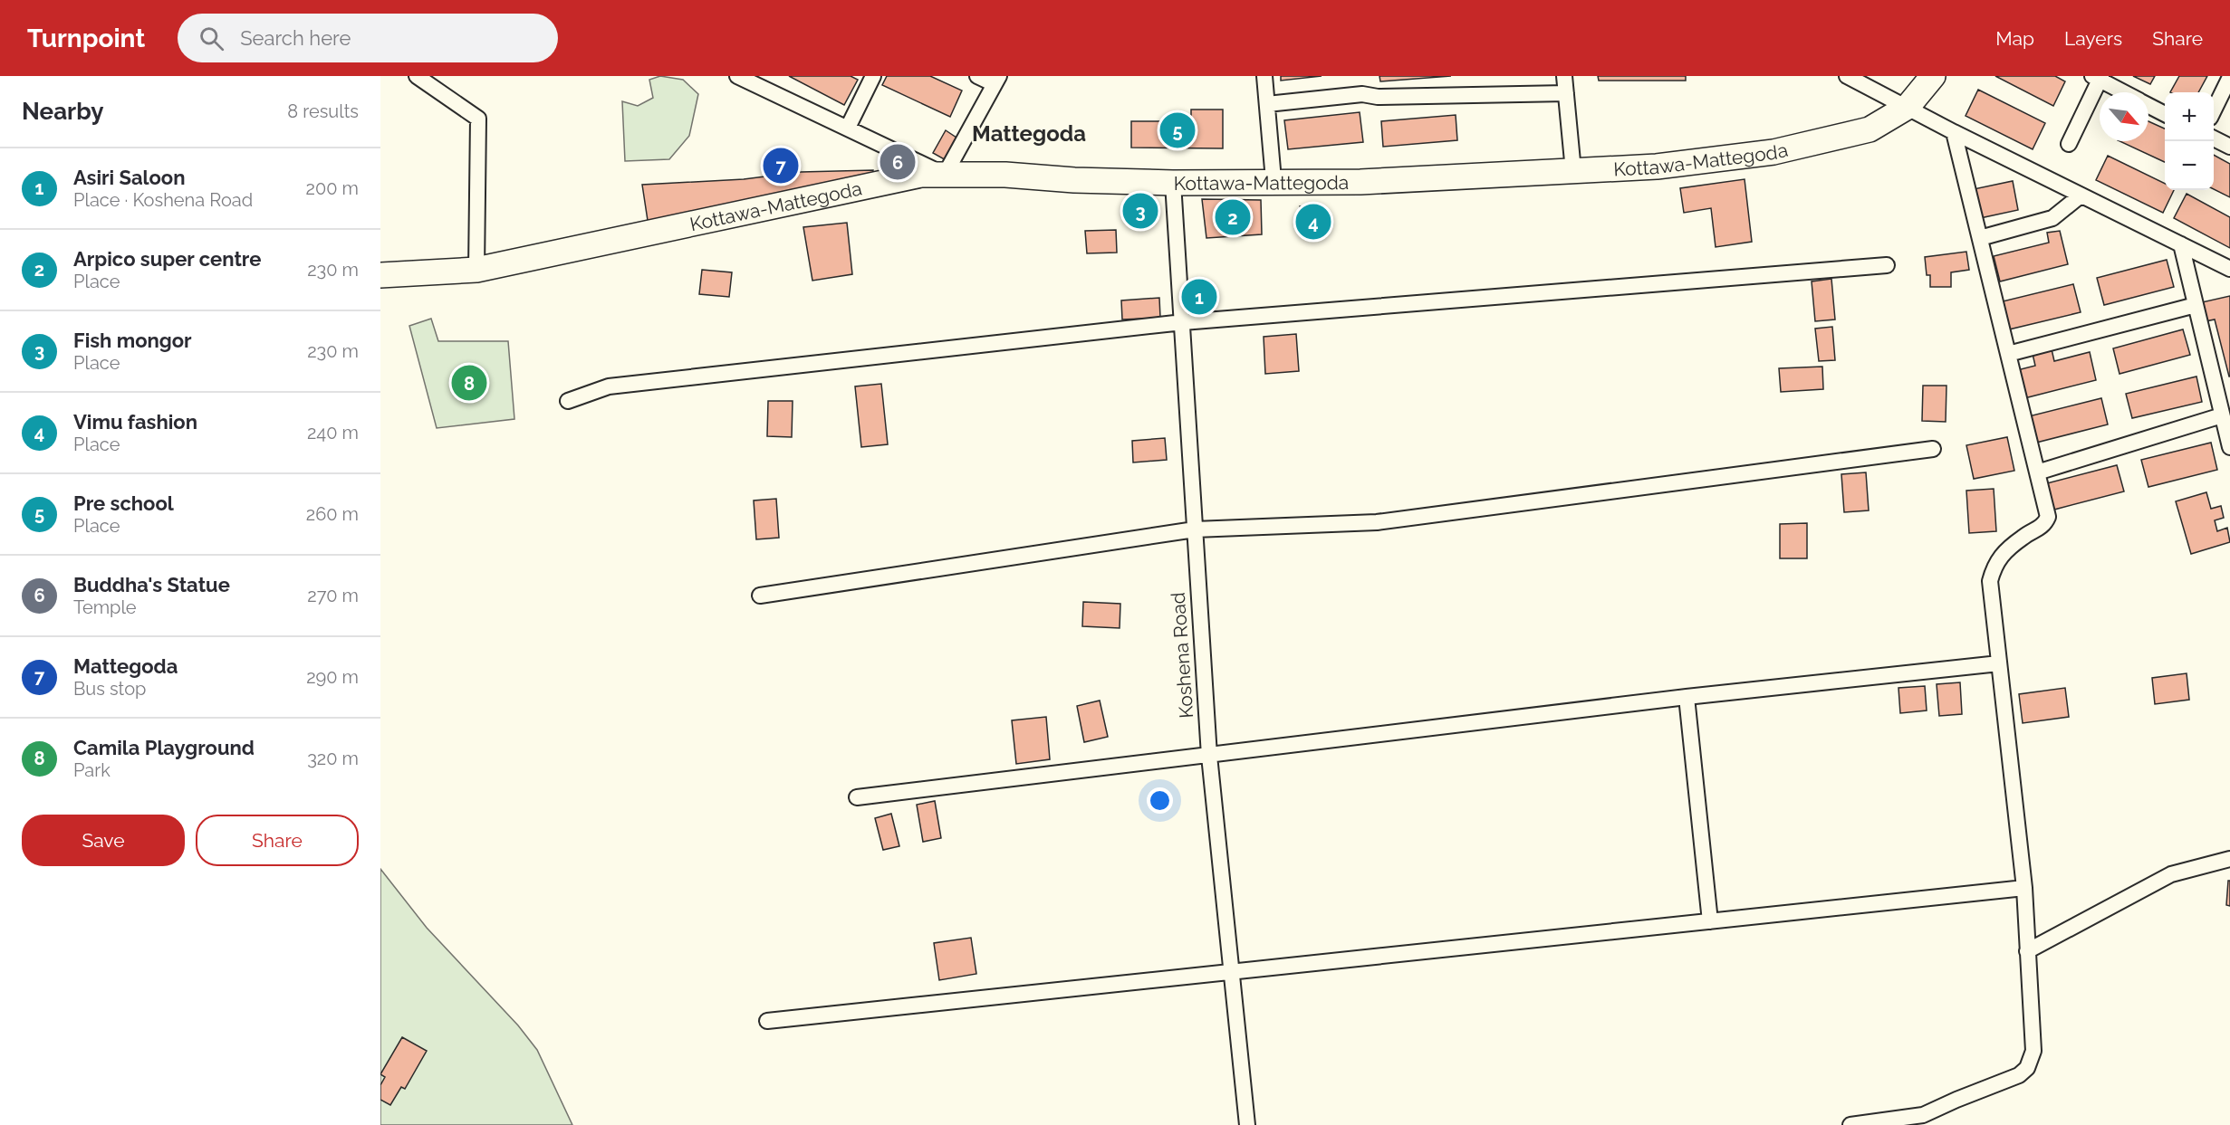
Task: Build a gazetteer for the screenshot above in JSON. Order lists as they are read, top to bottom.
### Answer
{
  "streets": {
    "main road": ["Kottawa-Mattegoda"],
    "street": ["Koshena Road"]
  },
  "crossings": [
    ["Kottawa-Mattegoda", "Koshena Road"]
  ],
  "districts": ["Mattegoda"],
  "north": "bottom right",
  "page": {
    "header": "Turnpoint",
    "search": "Search here",
    "nav": ["Map", "Layers", "Share"],
    "heading": ["Nearby", "8 results"],
    "map_buttons": ["+", "−"],
    "pins": [
      "5",
      "6",
      "7",
      "3",
      "2",
      "4",
      "1",
      "8"
    ],
    "list": [
      {
        "mark": "1",
        "name": "Asiri Saloon",
        "note": "Place · Koshena Road",
        "value": "200 m"
      },
      {
        "mark": "2",
        "name": "Arpico super centre",
        "note": "Place",
        "value": "230 m"
      },
      {
        "mark": "3",
        "name": "Fish mongor",
        "note": "Place",
        "value": "230 m"
      },
      {
        "mark": "4",
        "name": "Vimu fashion",
        "note": "Place",
        "value": "240 m"
      },
      {
        "mark": "5",
        "name": "Pre school",
        "note": "Place",
        "value": "260 m"
      },
      {
        "mark": "6",
        "name": "Buddha's Statue",
        "note": "Temple",
        "value": "270 m"
      },
      {
        "mark": "7",
        "name": "Mattegoda",
        "note": "Bus stop",
        "value": "290 m"
      },
      {
        "mark": "8",
        "name": "Camila Playground",
        "note": "Park",
        "value": "320 m"
      }
    ],
    "buttons": ["Save", "Share"]
  }
}
